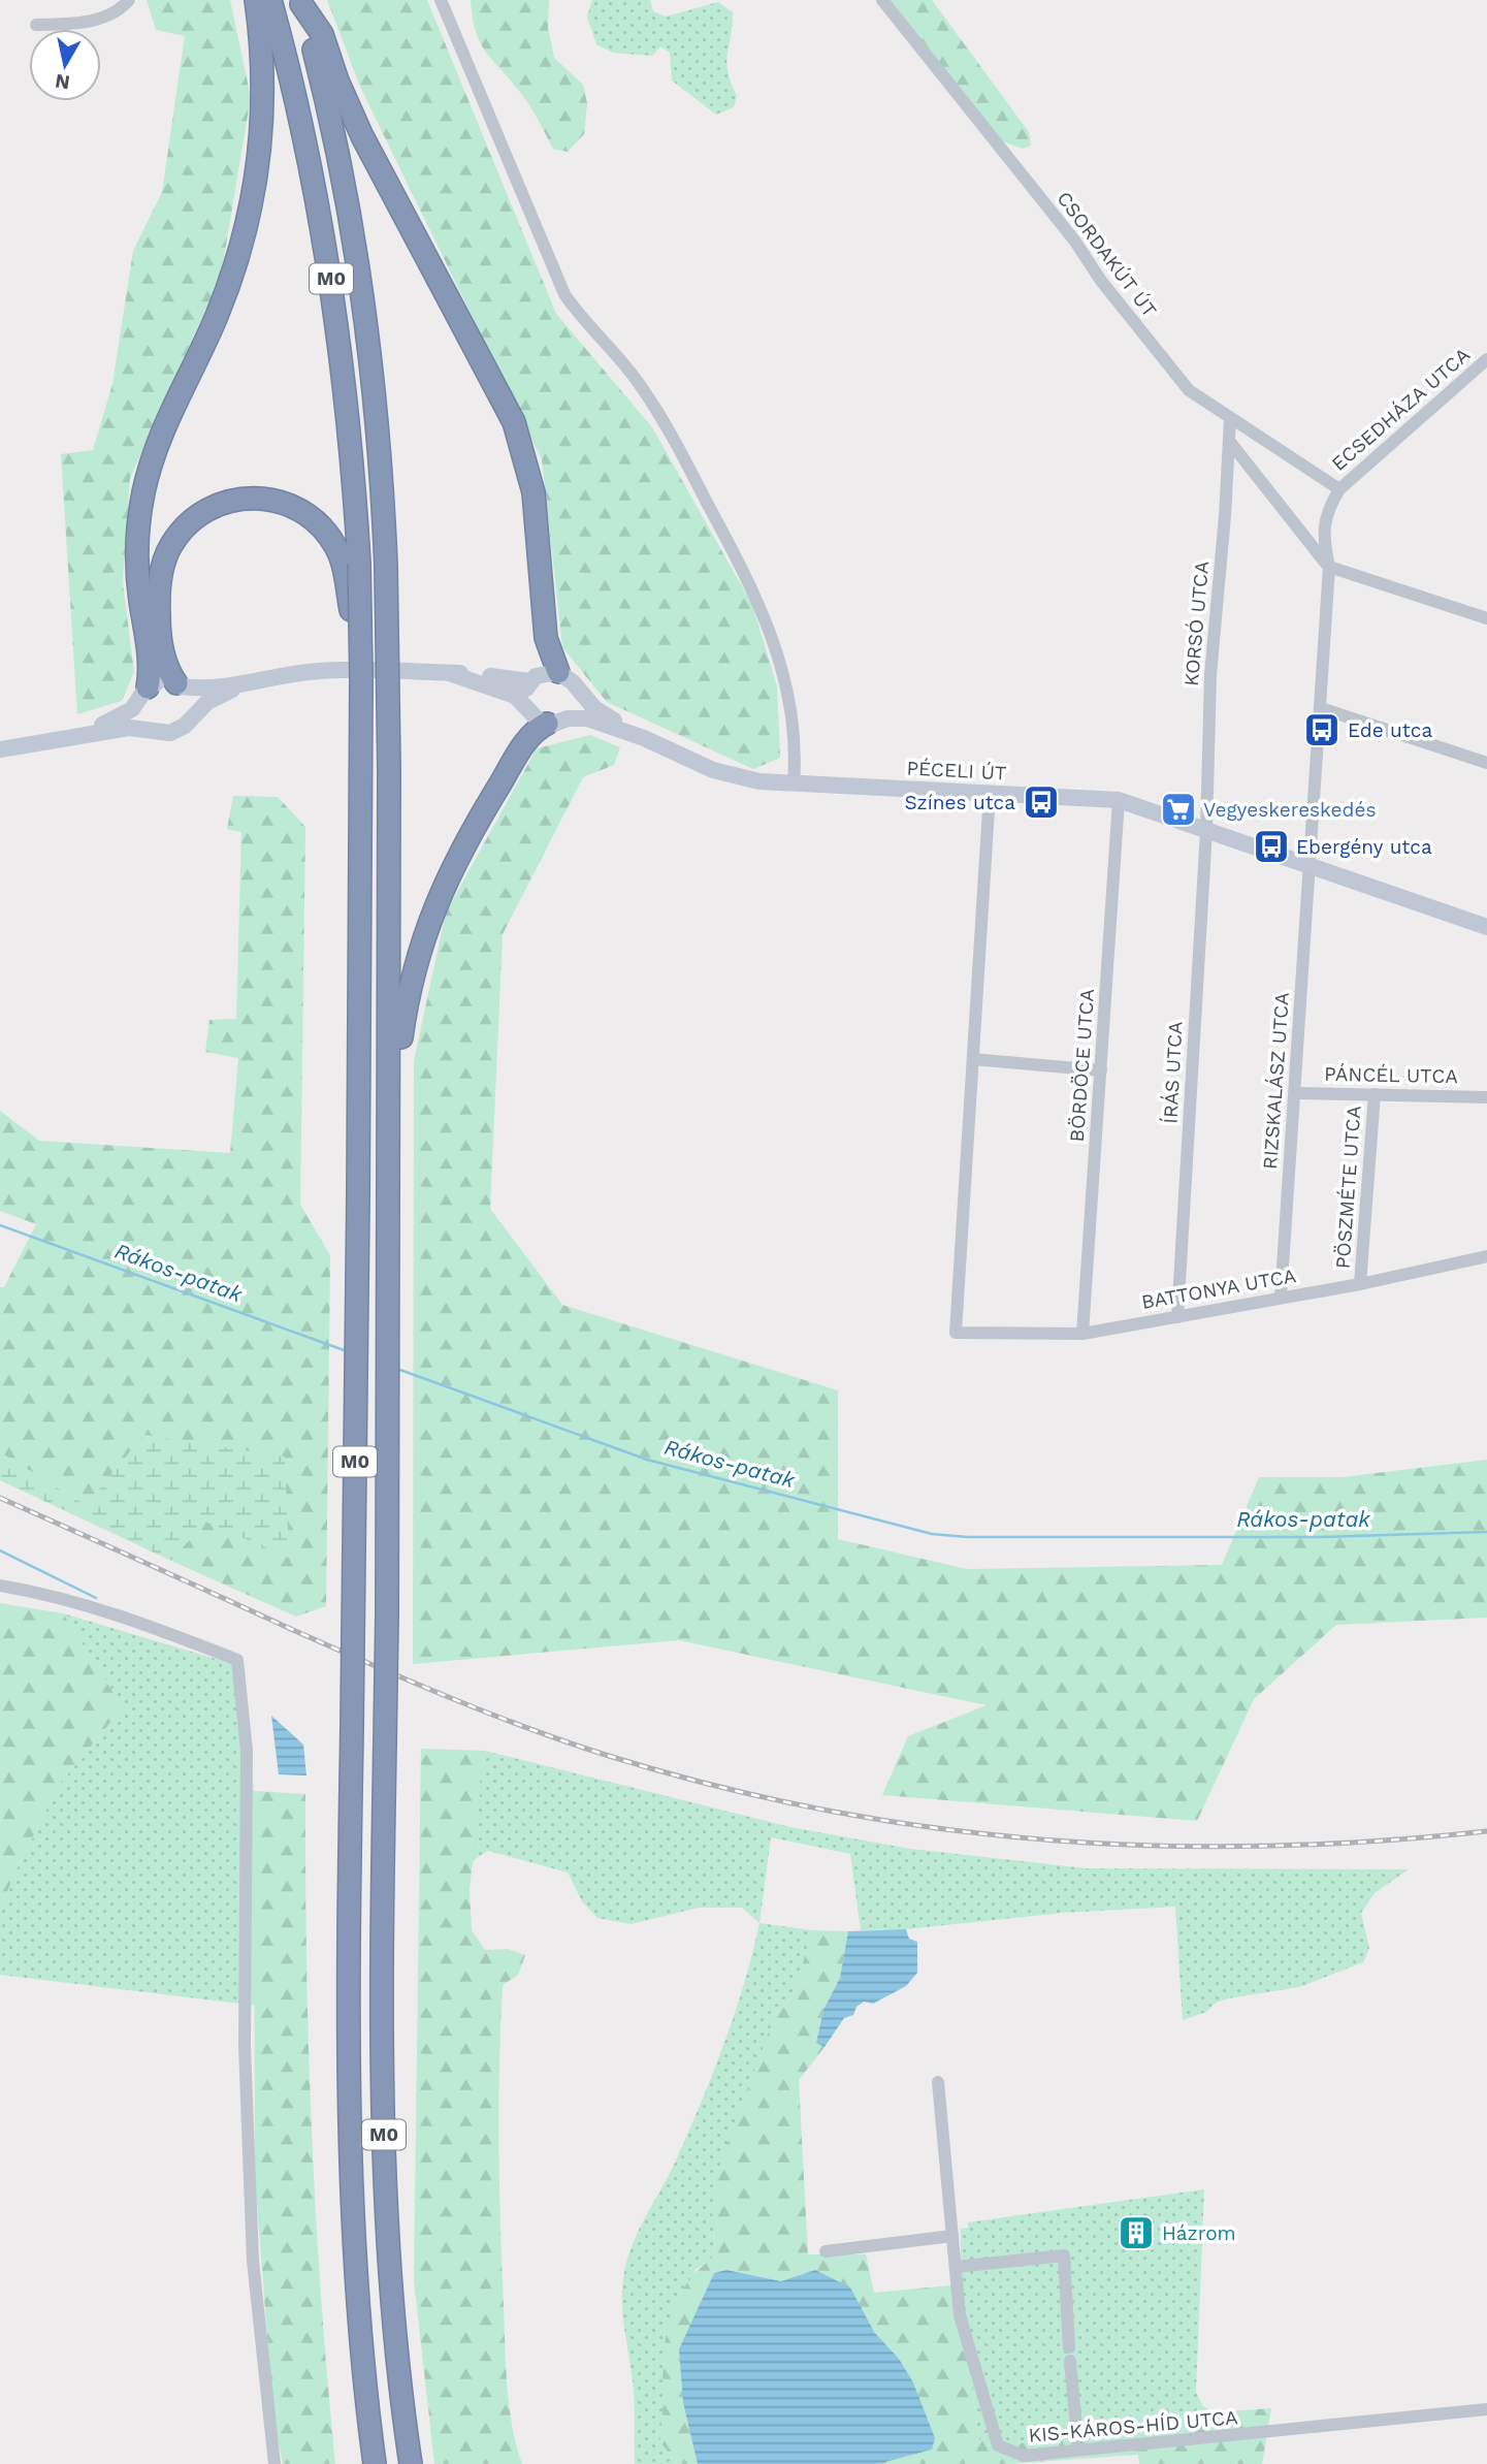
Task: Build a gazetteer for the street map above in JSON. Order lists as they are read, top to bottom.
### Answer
{
  "streets": {
    "highway": ["M0"],
    "main road": ["PÉCELI ÚT"],
    "street": [
      "CSORDAKÚT ÚT",
      "ECSEDHÁZA UTCA",
      "KORSÓ UTCA",
      "BÖRDÖCE UTCA",
      "ÍRÁS UTCA",
      "PÁNCÉL UTCA",
      "RIZSKALÁSZ UTCA",
      "PÖSZMÉTE UTCA",
      "BATTONYA UTCA",
      "KIS-KÁROS-HÍD UTCA"
    ]
  },
  "crossings": [
    ["CSORDAKÚT ÚT", "ECSEDHÁZA UTCA"],
    ["CSORDAKÚT ÚT", "KORSÓ UTCA"],
    ["KORSÓ UTCA", "PÉCELI ÚT"],
    ["KORSÓ UTCA", "ÍRÁS UTCA"],
    ["PÉCELI ÚT", "BÖRDÖCE UTCA"],
    ["PÉCELI ÚT", "ÍRÁS UTCA"],
    ["PÉCELI ÚT", "RIZSKALÁSZ UTCA"],
    ["BÖRDÖCE UTCA", "BATTONYA UTCA"],
    ["ÍRÁS UTCA", "BATTONYA UTCA"],
    ["PÁNCÉL UTCA", "RIZSKALÁSZ UTCA"],
    ["PÁNCÉL UTCA", "PÖSZMÉTE UTCA"],
    ["RIZSKALÁSZ UTCA", "BATTONYA UTCA"],
    ["PÖSZMÉTE UTCA", "BATTONYA UTCA"]
  ],
  "water": ["Rákos-patak"],
  "places": {
    "bus stop": ["Ede utca", "Színes utca", "Ebergény utca"],
    "supermarket": ["Vegyeskereskedés"],
    "building": ["Házrom"]
  },
  "north": "bottom"
}
